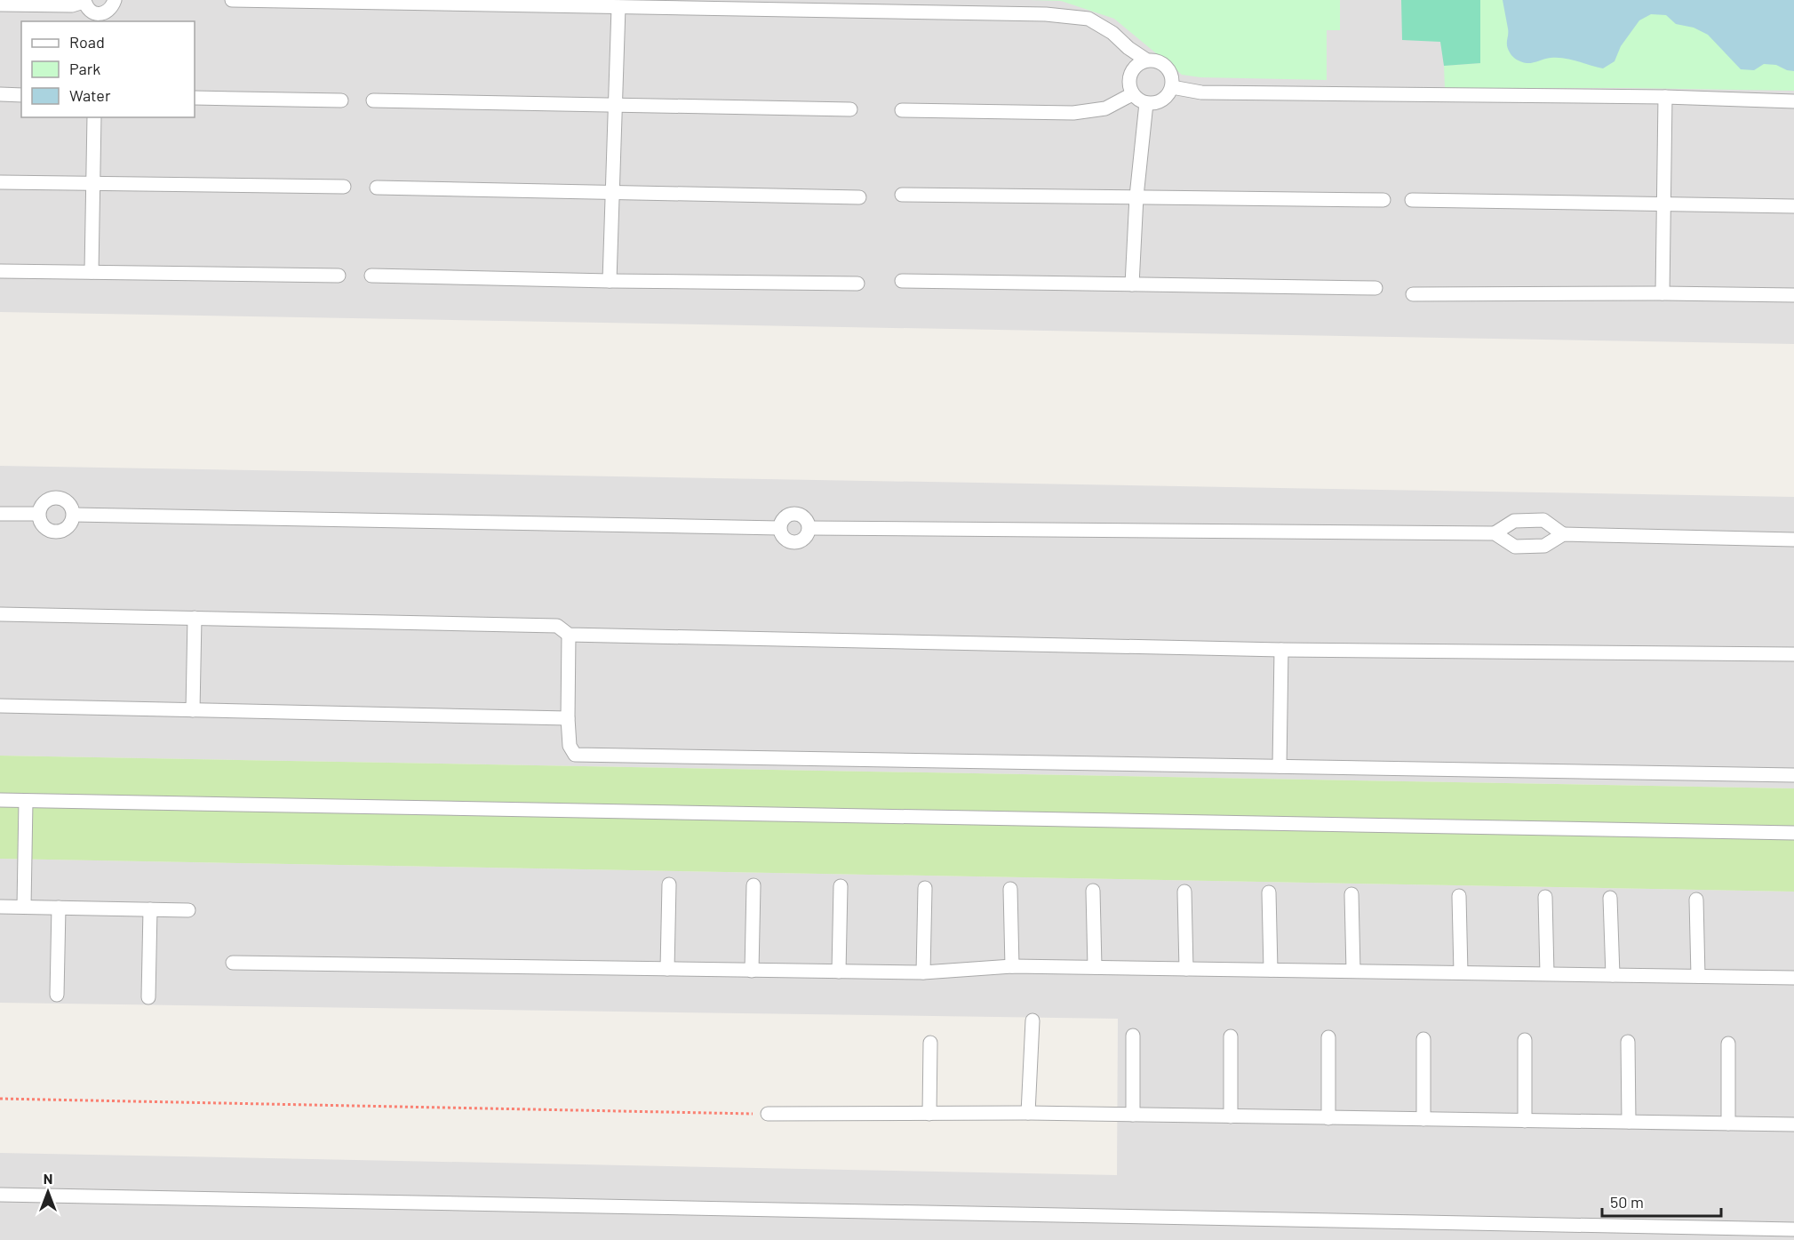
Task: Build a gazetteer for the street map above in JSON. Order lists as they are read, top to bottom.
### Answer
{
  "legend": ["Road", "Park", "Water"],
  "scale_bar": "50 m",
  "north": "top"
}
